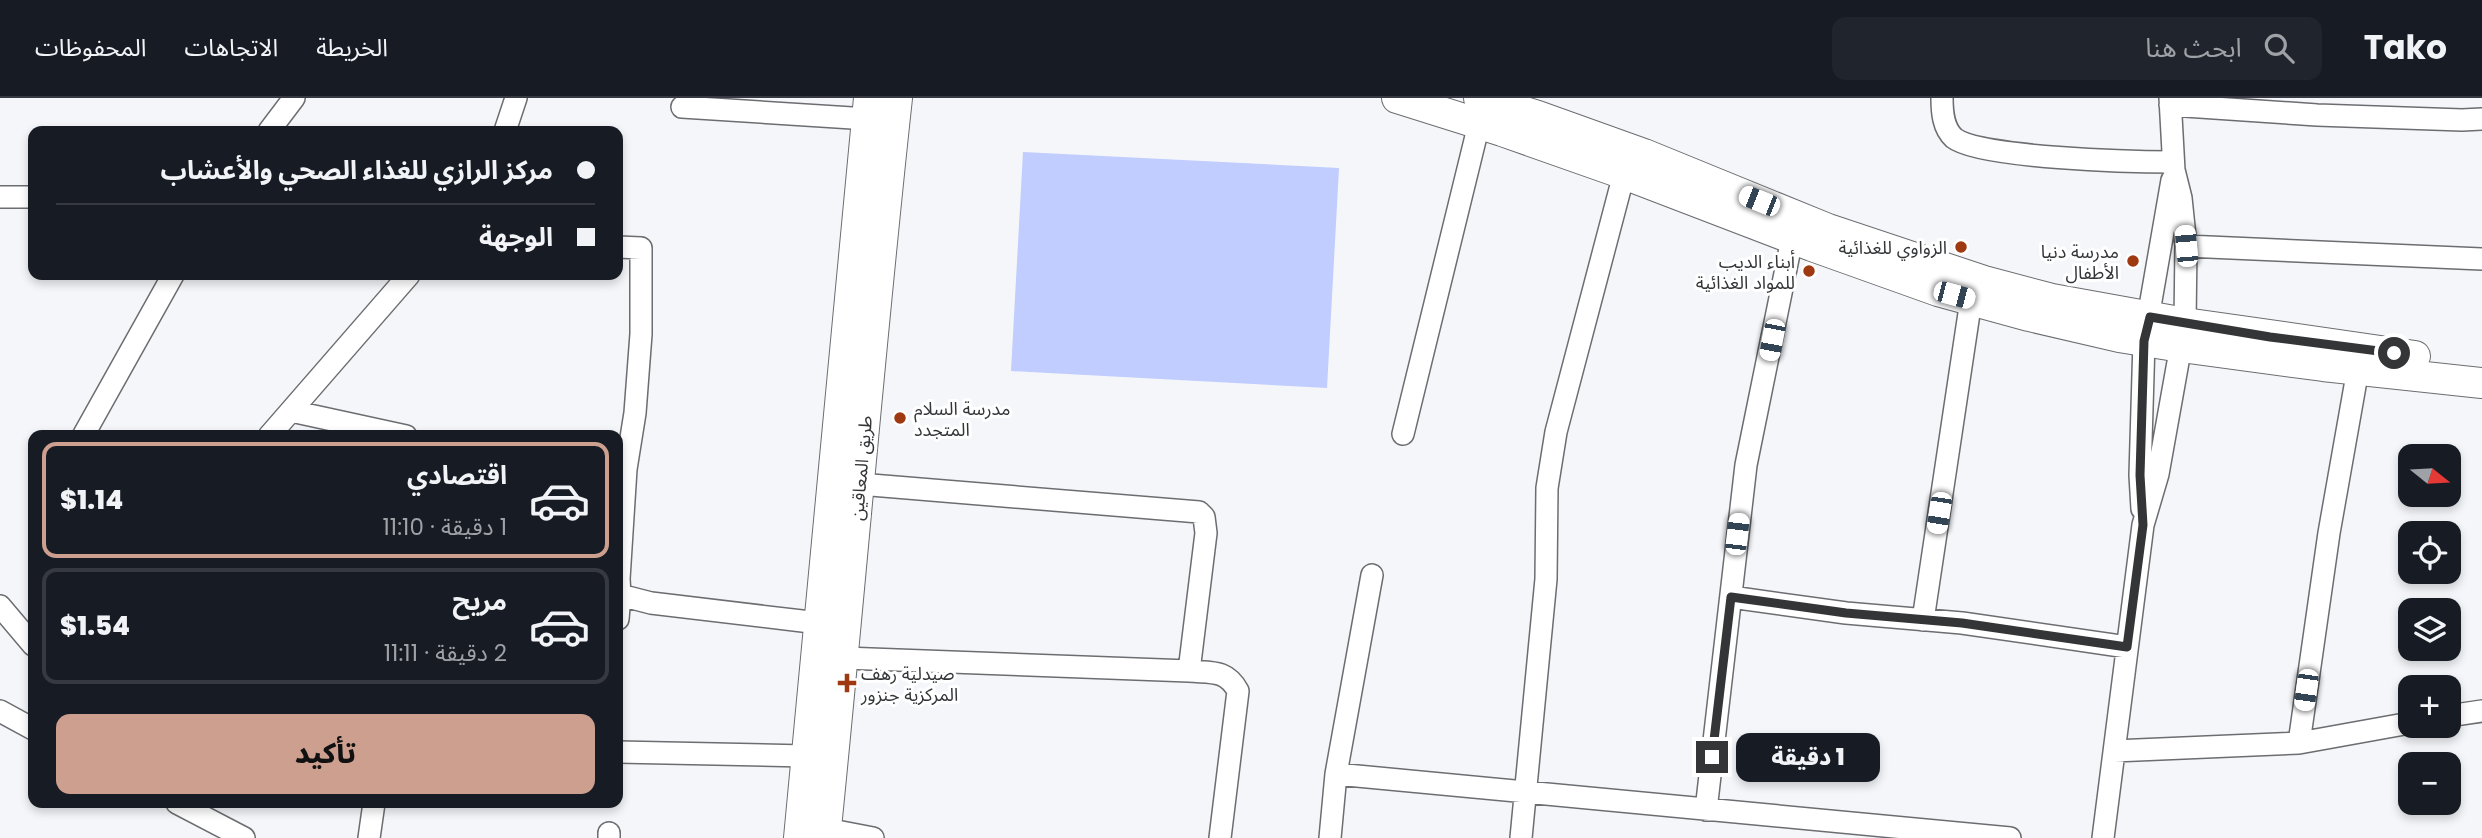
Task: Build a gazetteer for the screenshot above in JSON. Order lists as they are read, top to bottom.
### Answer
{
  "streets": {
    "street": ["طريق المعاقين"]
  },
  "places": {
    "other": [
      "الزواوي للغذائية",
      "مدرسة دنيا الأطفال",
      "أبناء الديب للمواد الغذائية",
      "مدرسة السلام المتجدد"
    ],
    "health": ["صيدلية رهف المركزية جنزور"]
  },
  "north": "right",
  "page": {
    "header": "Tako",
    "search": "ابحث هنا",
    "nav": ["الخريطة", "الاتجاهات", "المحفوظات"],
    "banner": ["مركز الرازي للغذاء الصحي والأعشاب", "الوجهة"],
    "list": [
      {
        "name": "اقتصادي",
        "note": "1 دقيقة · 11:10",
        "value": "$1.14"
      },
      {
        "name": "مريح",
        "note": "2 دقيقة · 11:11",
        "value": "$1.54"
      }
    ],
    "map_buttons": ["+", "−"],
    "buttons": "تأكيد",
    "bubble": "1 دقيقة"
  }
}
